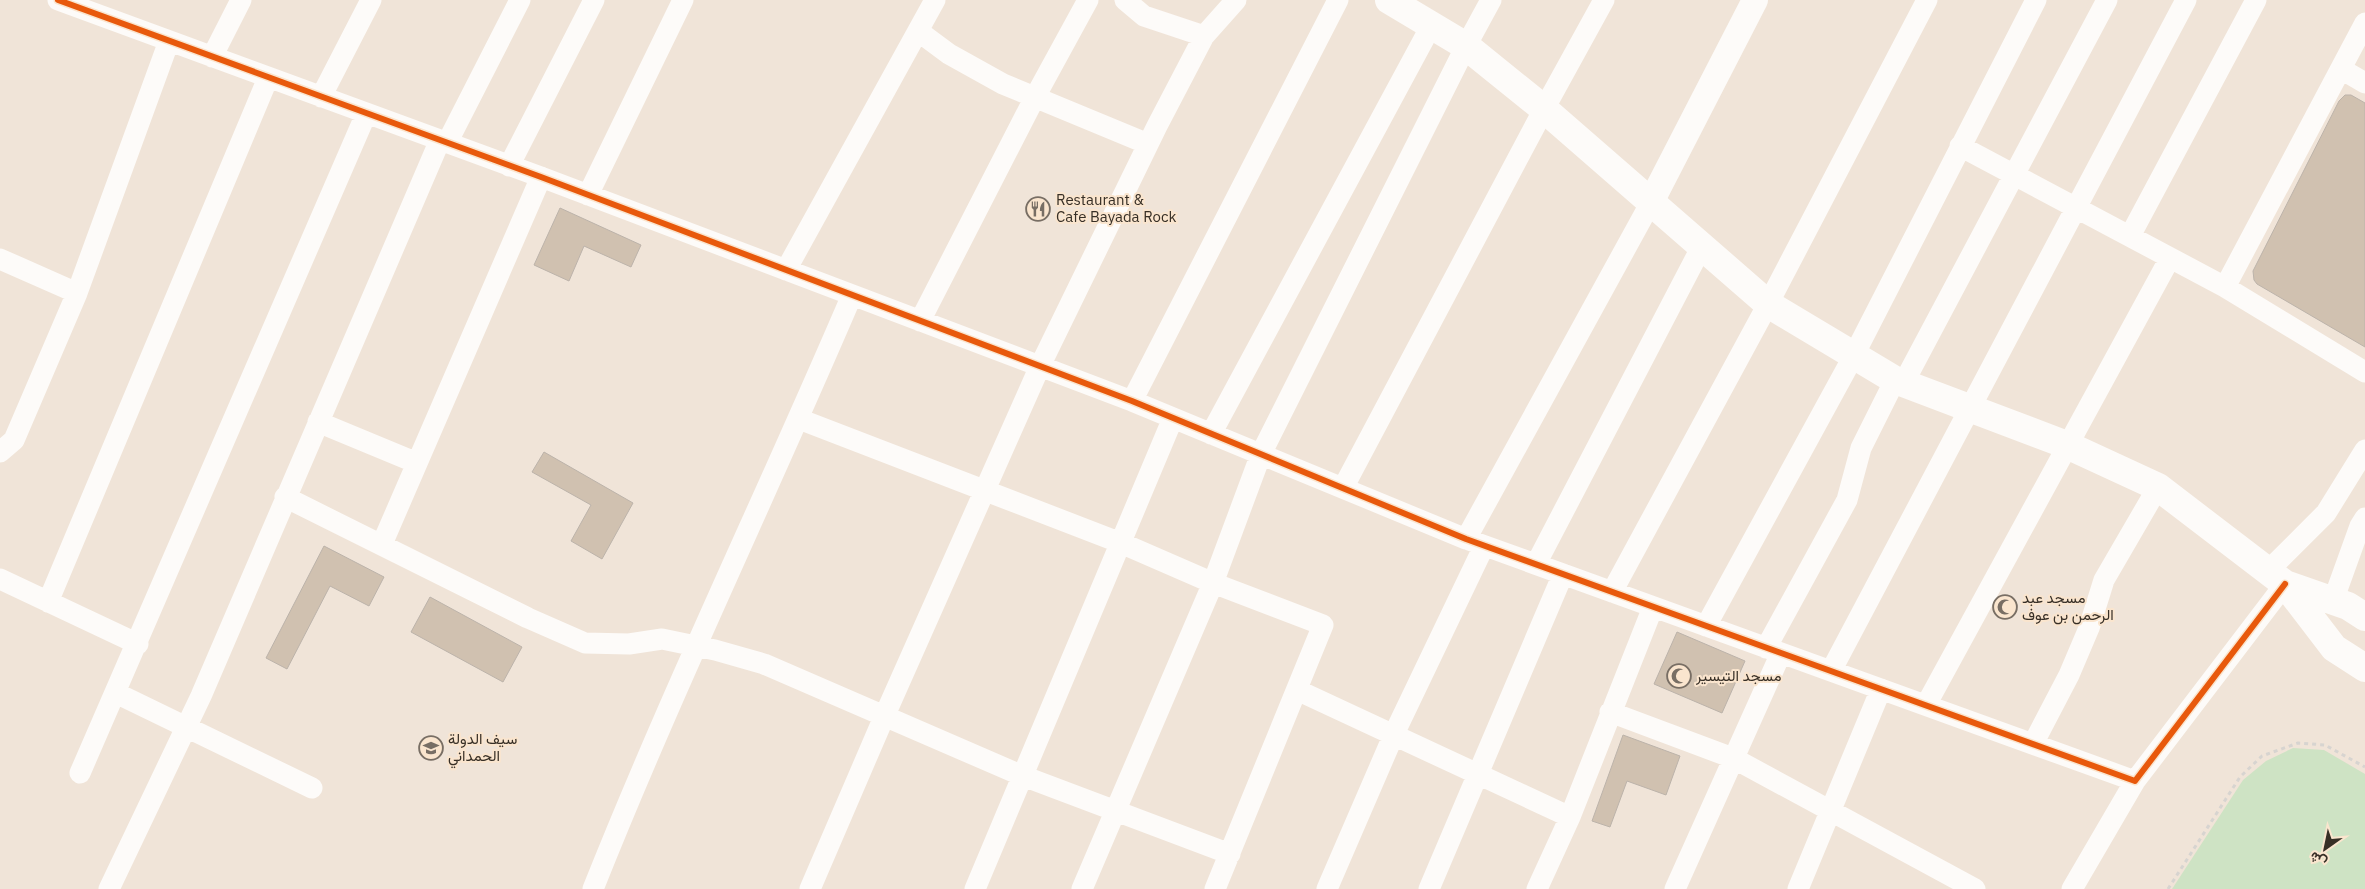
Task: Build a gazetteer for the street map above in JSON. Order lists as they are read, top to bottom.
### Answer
{
  "places": {
    "restaurant": ["Restaurant & Cafe Bayada Rock"],
    "mosque": ["مسجد عبد الرحمن بن عوف", "مسجد التيسير"],
    "school or university": ["سيف الدولة الحمداني"]
  },
  "north": "bottom left"
}
